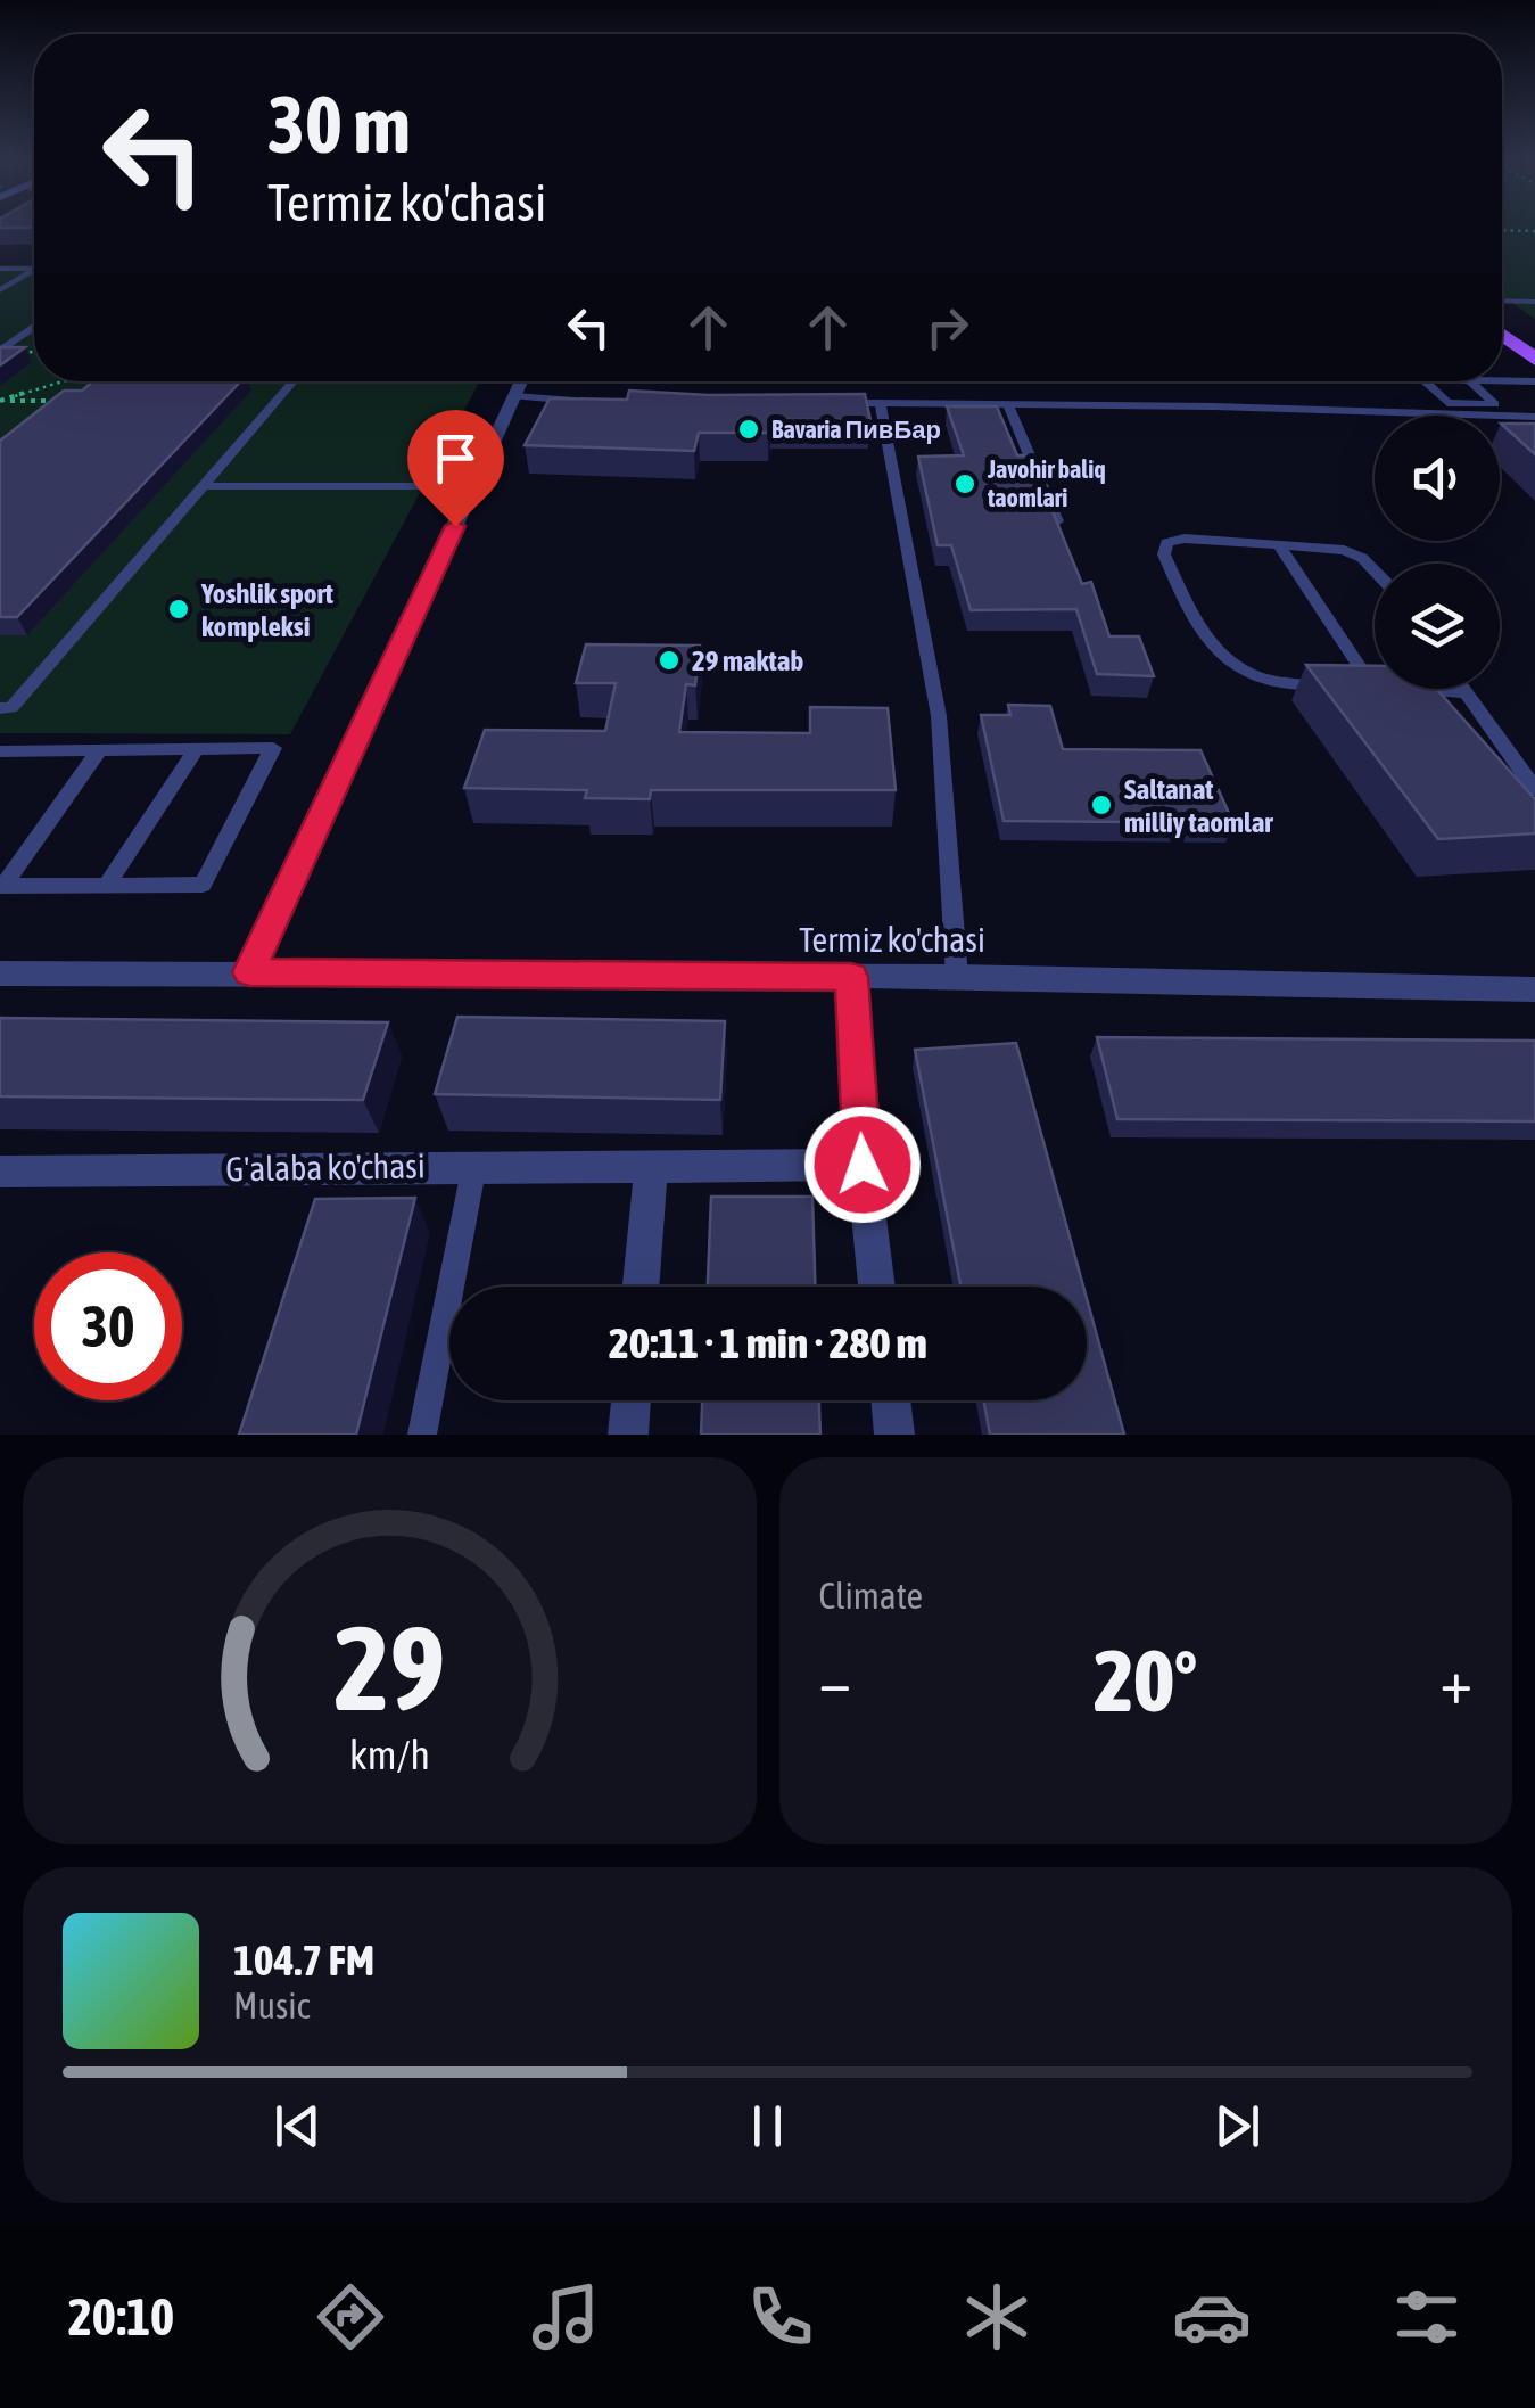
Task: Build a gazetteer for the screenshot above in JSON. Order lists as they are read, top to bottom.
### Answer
{
  "streets": {
    "street": ["Termiz ko'chasi", "G'alaba ko'chasi"]
  },
  "places": [
    "Bavaria ПивБар",
    "Javohir baliq taomlari",
    "Yoshlik sport kompleksi",
    "29 maktab",
    "Saltanat milliy taomlar"
  ],
  "page": {
    "turn": ["30 m", "Termiz ko'chasi"],
    "limit": "30",
    "trip": "20:11 · 1 min · 280 m",
    "tile": "Climate",
    "heat": ["−", "20°", "+"],
    "song": ["104.7 FM", "Music"],
    "tabs": "20:10",
    "gauge": ["29", "km/h"]
  }
}
